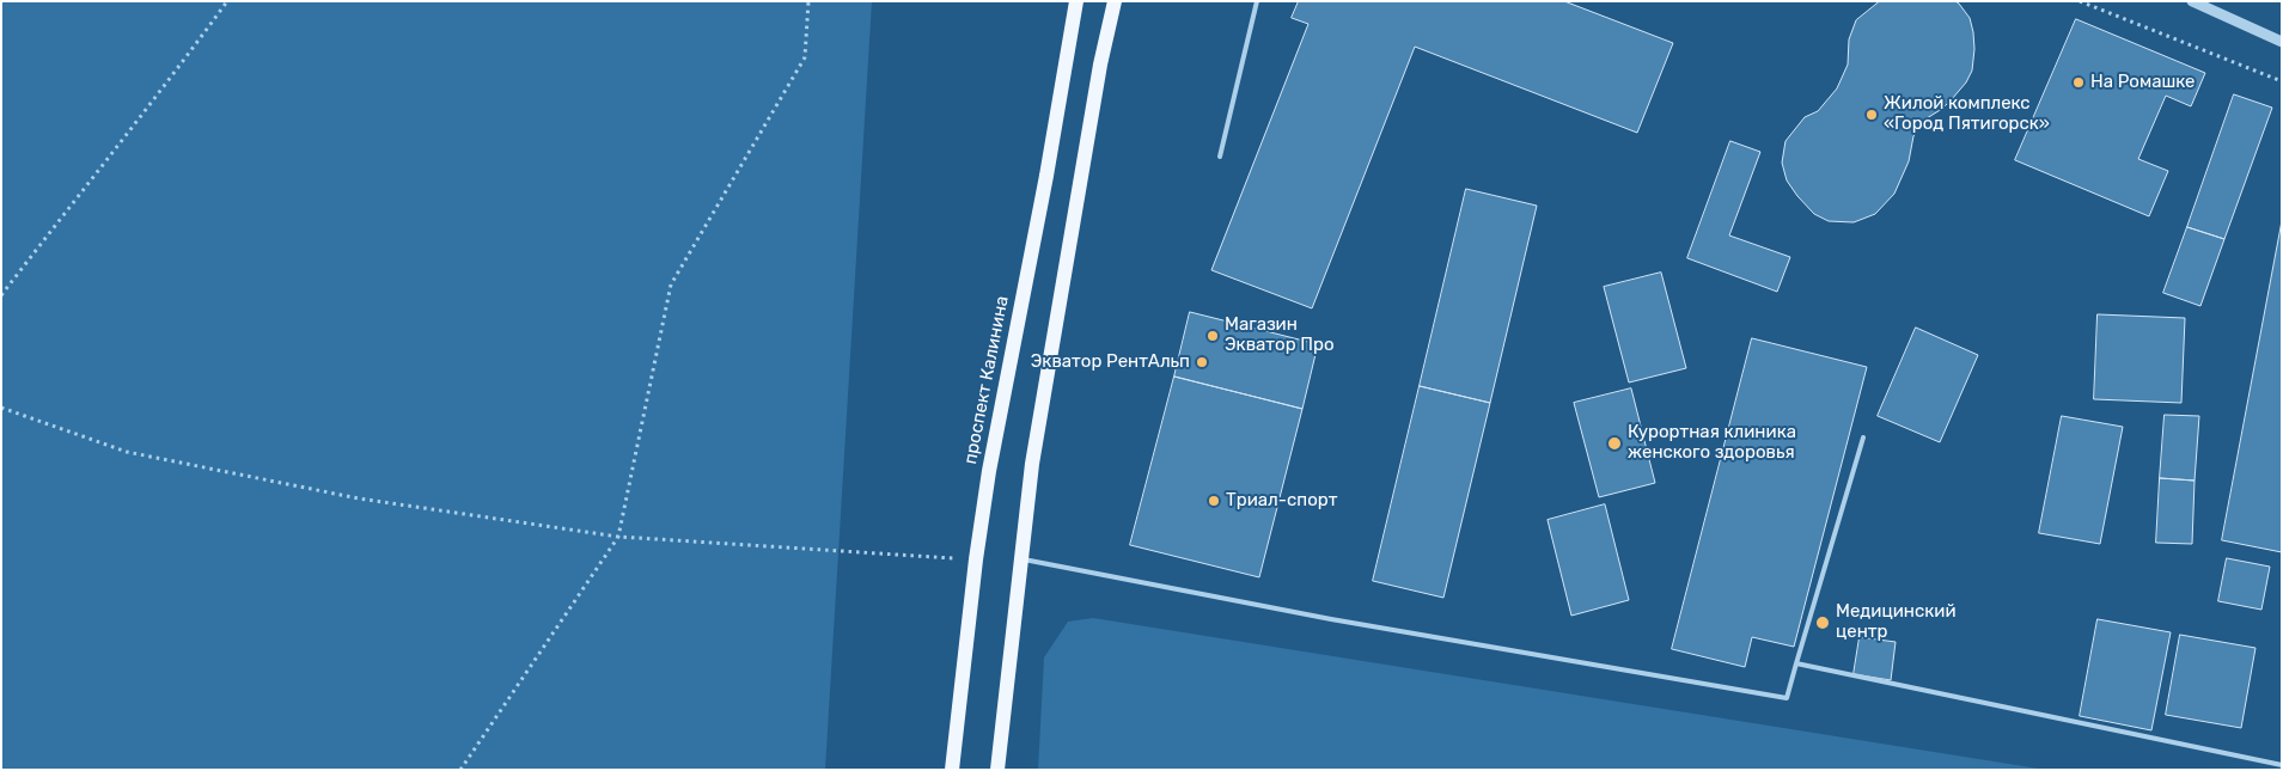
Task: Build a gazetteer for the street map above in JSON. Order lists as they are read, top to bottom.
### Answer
{
  "streets": {
    "main road": ["проспект Калинина"]
  },
  "places": [
    "На Ромашке",
    "Жилой комплекс «Город Пятигорск»",
    "Магазин Экватор Про",
    "Экватор РентАльп",
    "Курортная клиника женского здоровья",
    "Триал-спорт",
    "Медицинский центр"
  ]
}
